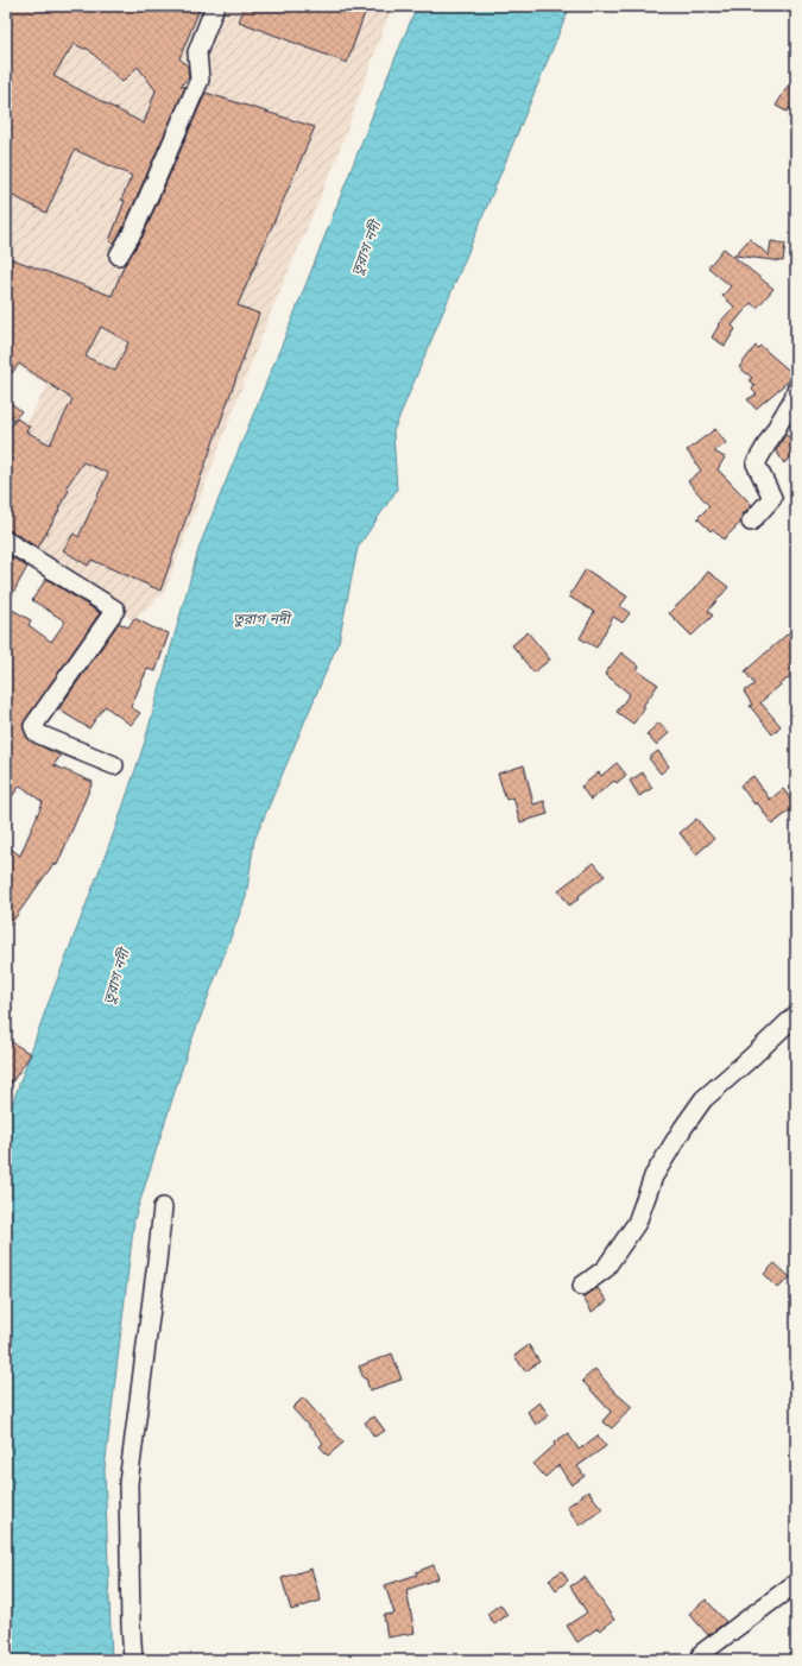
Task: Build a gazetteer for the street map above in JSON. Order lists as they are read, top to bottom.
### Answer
{
  "water": ["তুরাগ নদী"]
}
